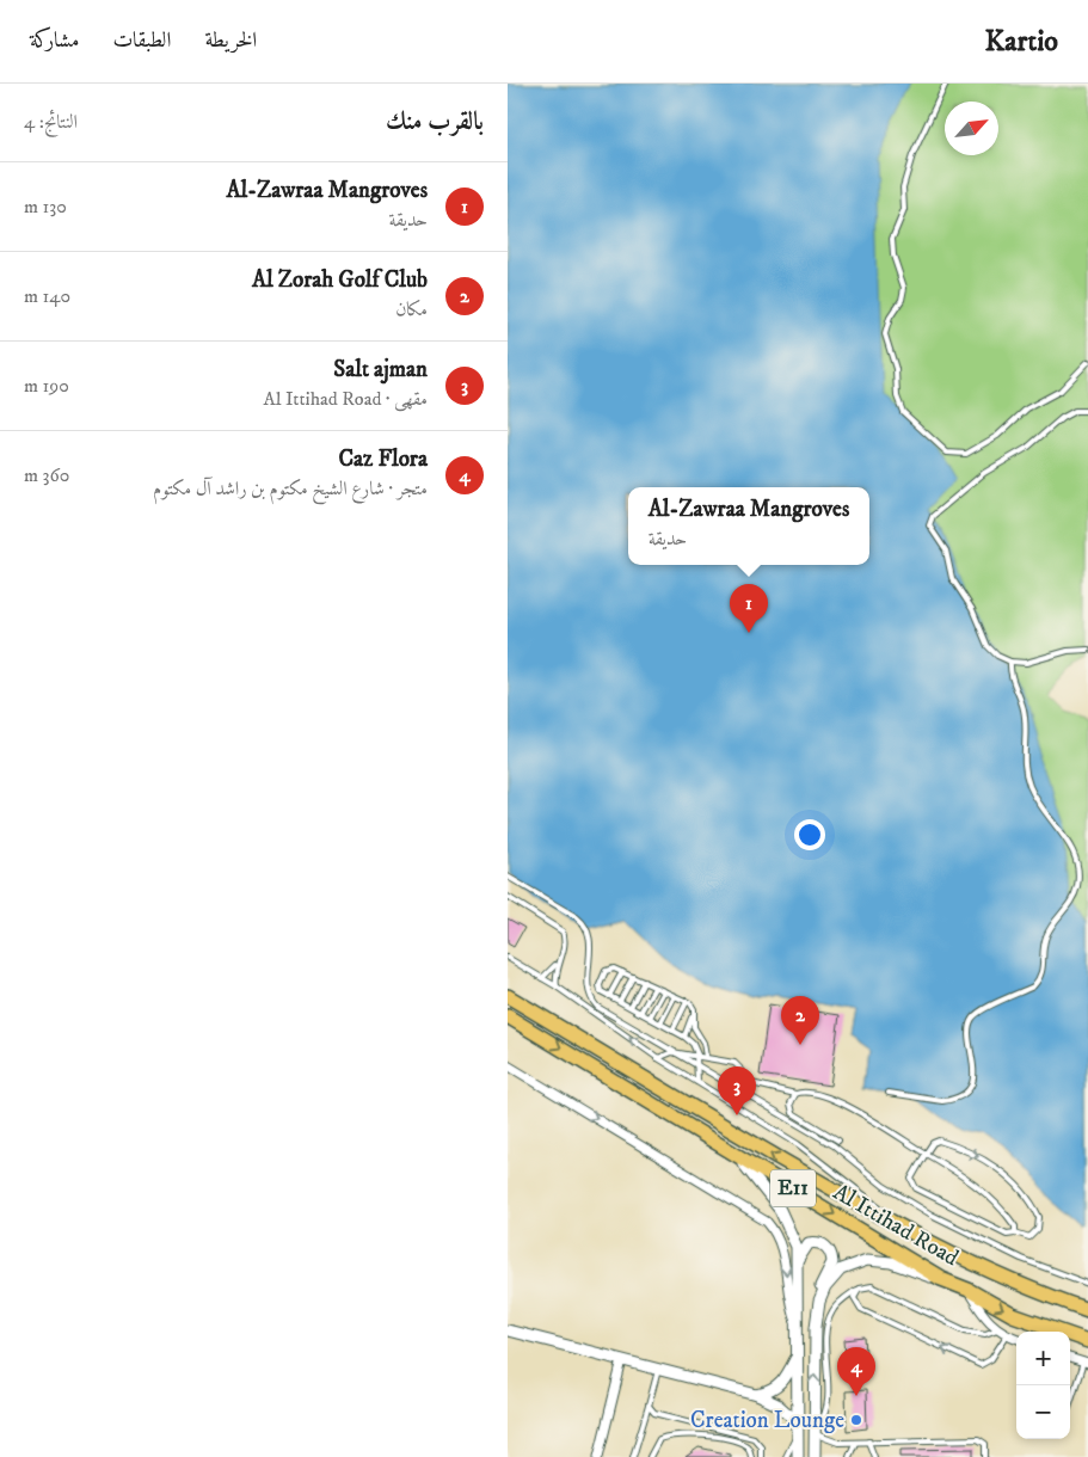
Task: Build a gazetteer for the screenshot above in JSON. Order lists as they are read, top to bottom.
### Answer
{
  "streets": {
    "highway": ["E11", "Al Ittihad Road"]
  },
  "places": ["Creation Lounge"],
  "north": "top right",
  "page": {
    "header": "Kartio",
    "nav": ["الخريطة", "الطبقات", "مشاركة"],
    "heading": ["بالقرب منك", "النتائج: 4"],
    "list": [
      {
        "mark": "1",
        "name": "Al-Zawraa Mangroves",
        "note": "حديقة",
        "value": "130 m"
      },
      {
        "mark": "2",
        "name": "Al Zorah Golf Club",
        "note": "مكان",
        "value": "140 m"
      },
      {
        "mark": "3",
        "name": "Salt ajman",
        "note": "مقهى · Al Ittihad Road",
        "value": "190 m"
      },
      {
        "mark": "4",
        "name": "Caz Flora",
        "note": "متجر · شارع الشيخ مكتوم بن راشد آل مكتوم",
        "value": "360 m"
      }
    ],
    "popup": ["Al-Zawraa Mangroves", "حديقة"],
    "pins": [
      "1",
      "2",
      "3",
      "4"
    ],
    "map_buttons": ["+", "−"]
  }
}
